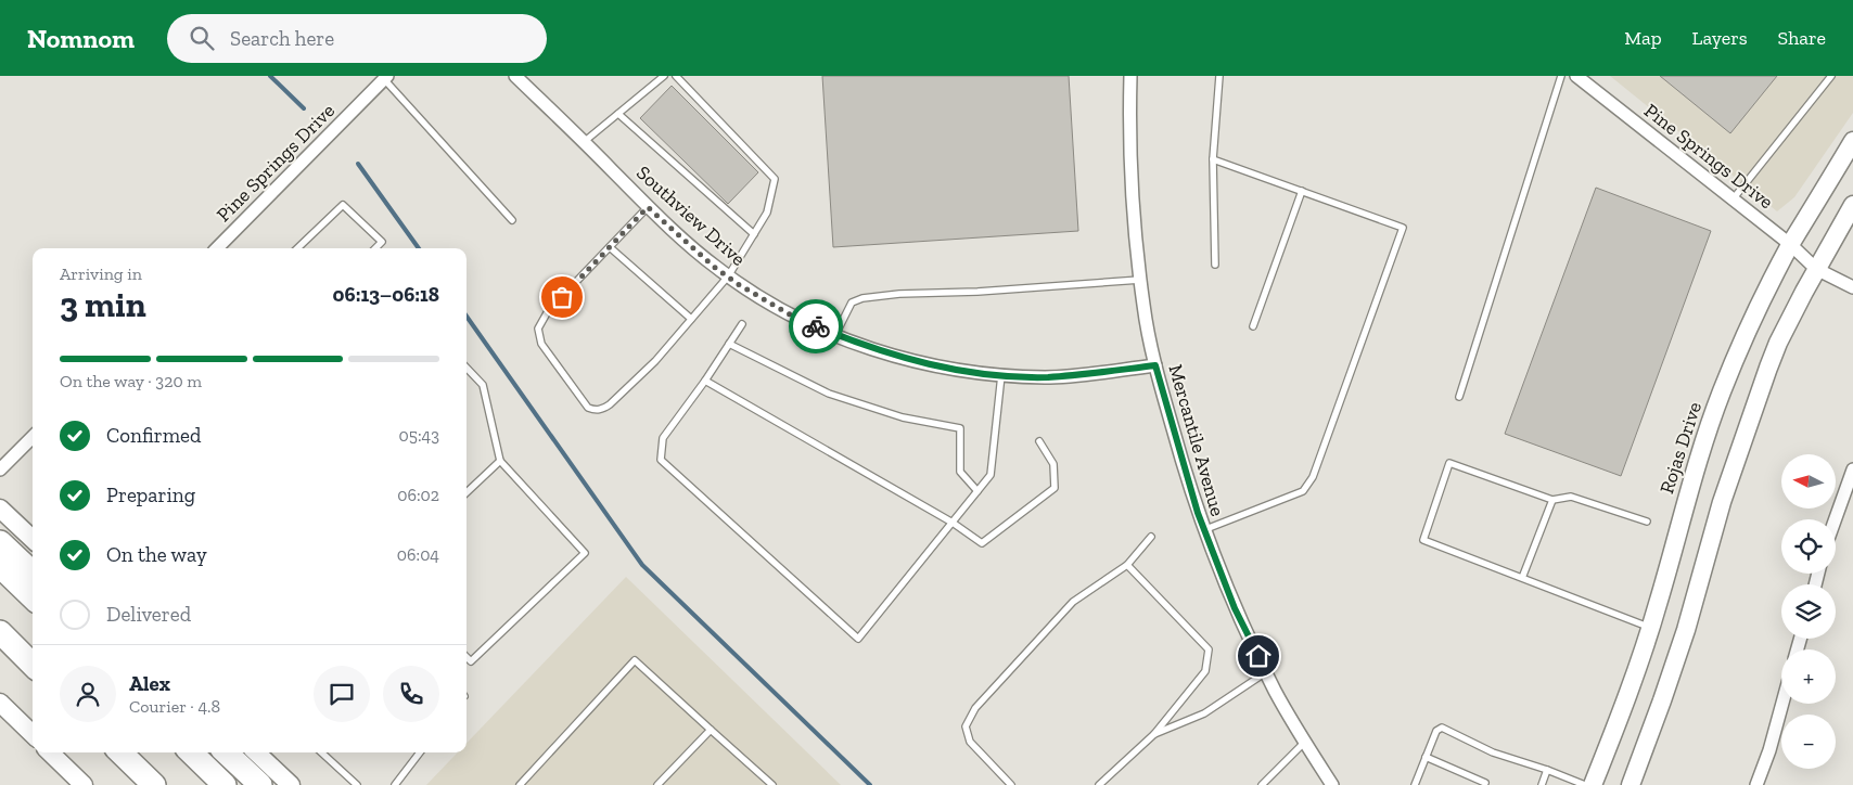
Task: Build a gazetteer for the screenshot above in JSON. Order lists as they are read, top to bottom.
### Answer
{
  "streets": {
    "main road": ["Rojas Drive"],
    "street": ["Pine Springs Drive", "Southview Drive", "Mercantile Avenue"]
  },
  "crossings": [
    ["Pine Springs Drive", "Rojas Drive"],
    ["Southview Drive", "Mercantile Avenue"]
  ],
  "north": "left",
  "page": {
    "header": "Nomnom",
    "search": "Search here",
    "nav": ["Map", "Layers", "Share"],
    "heading": ["3 min", "Arriving in", "06:13–06:18"],
    "panel": ["Alex", "Courier · 4.8"],
    "bar": "On the way · 320 m",
    "list": [
      ["Confirmed", "05:43"],
      ["Preparing", "06:02"],
      ["On the way", "06:04"],
      "Delivered"
    ],
    "map_buttons": ["+", "−"]
  }
}
